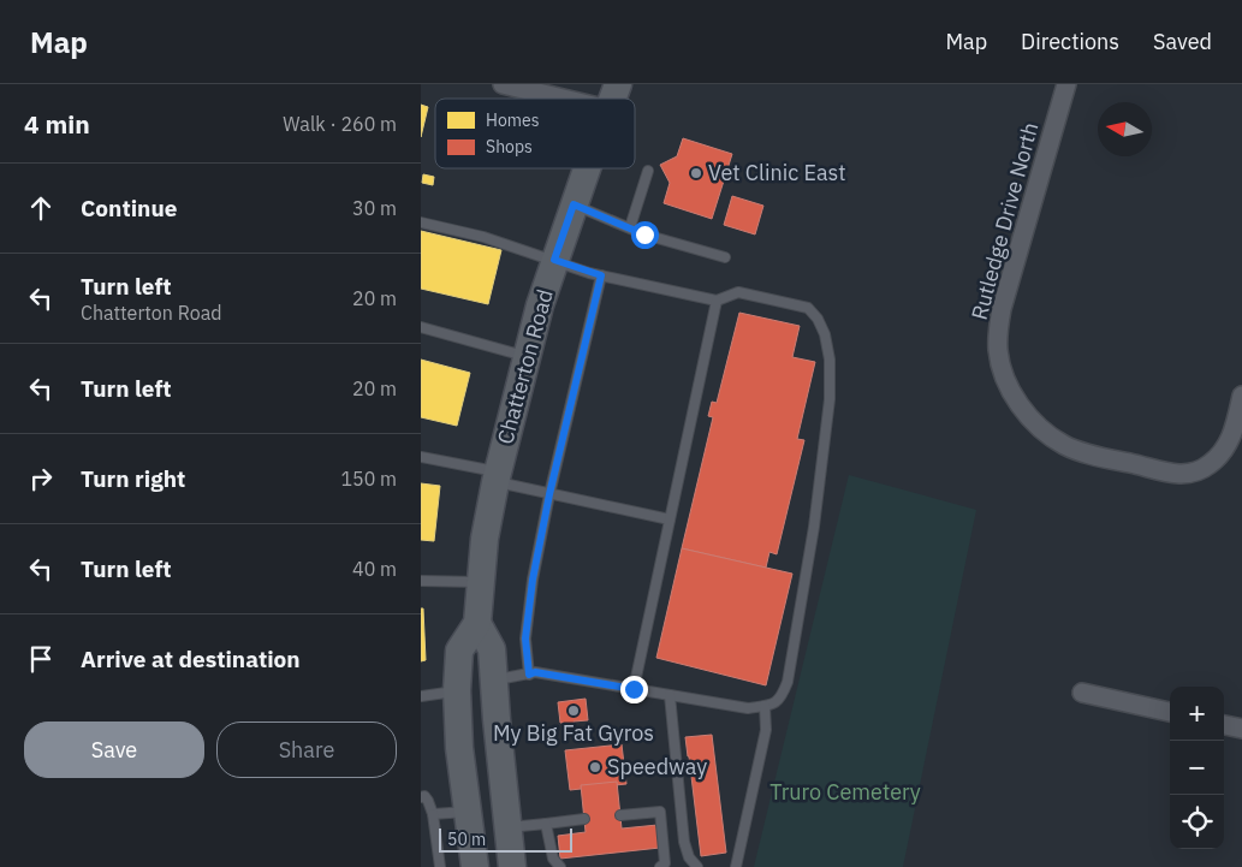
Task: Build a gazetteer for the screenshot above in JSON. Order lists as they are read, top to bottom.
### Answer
{
  "streets": {
    "main road": ["Chatterton Road"],
    "street": ["Rutledge Drive North"]
  },
  "parks": ["Truro Cemetery"],
  "places": ["Vet Clinic East", "My Big Fat Gyros", "Speedway"],
  "legend": ["Homes", "Shops"],
  "scale_bar": "50 m",
  "north": "left",
  "page": {
    "header": "Map",
    "nav": ["Map", "Directions", "Saved"],
    "heading": ["4 min", "Walk · 260 m"],
    "list": [
      ["Continue", "30 m"],
      ["Turn left", "Chatterton Road", "20 m"],
      ["Turn left", "20 m"],
      ["Turn right", "150 m"],
      ["Turn left", "40 m"],
      "Arrive at destination"
    ],
    "map_buttons": ["+", "−"],
    "buttons": ["Save", "Share"],
    "scale": "50 m"
  }
}
